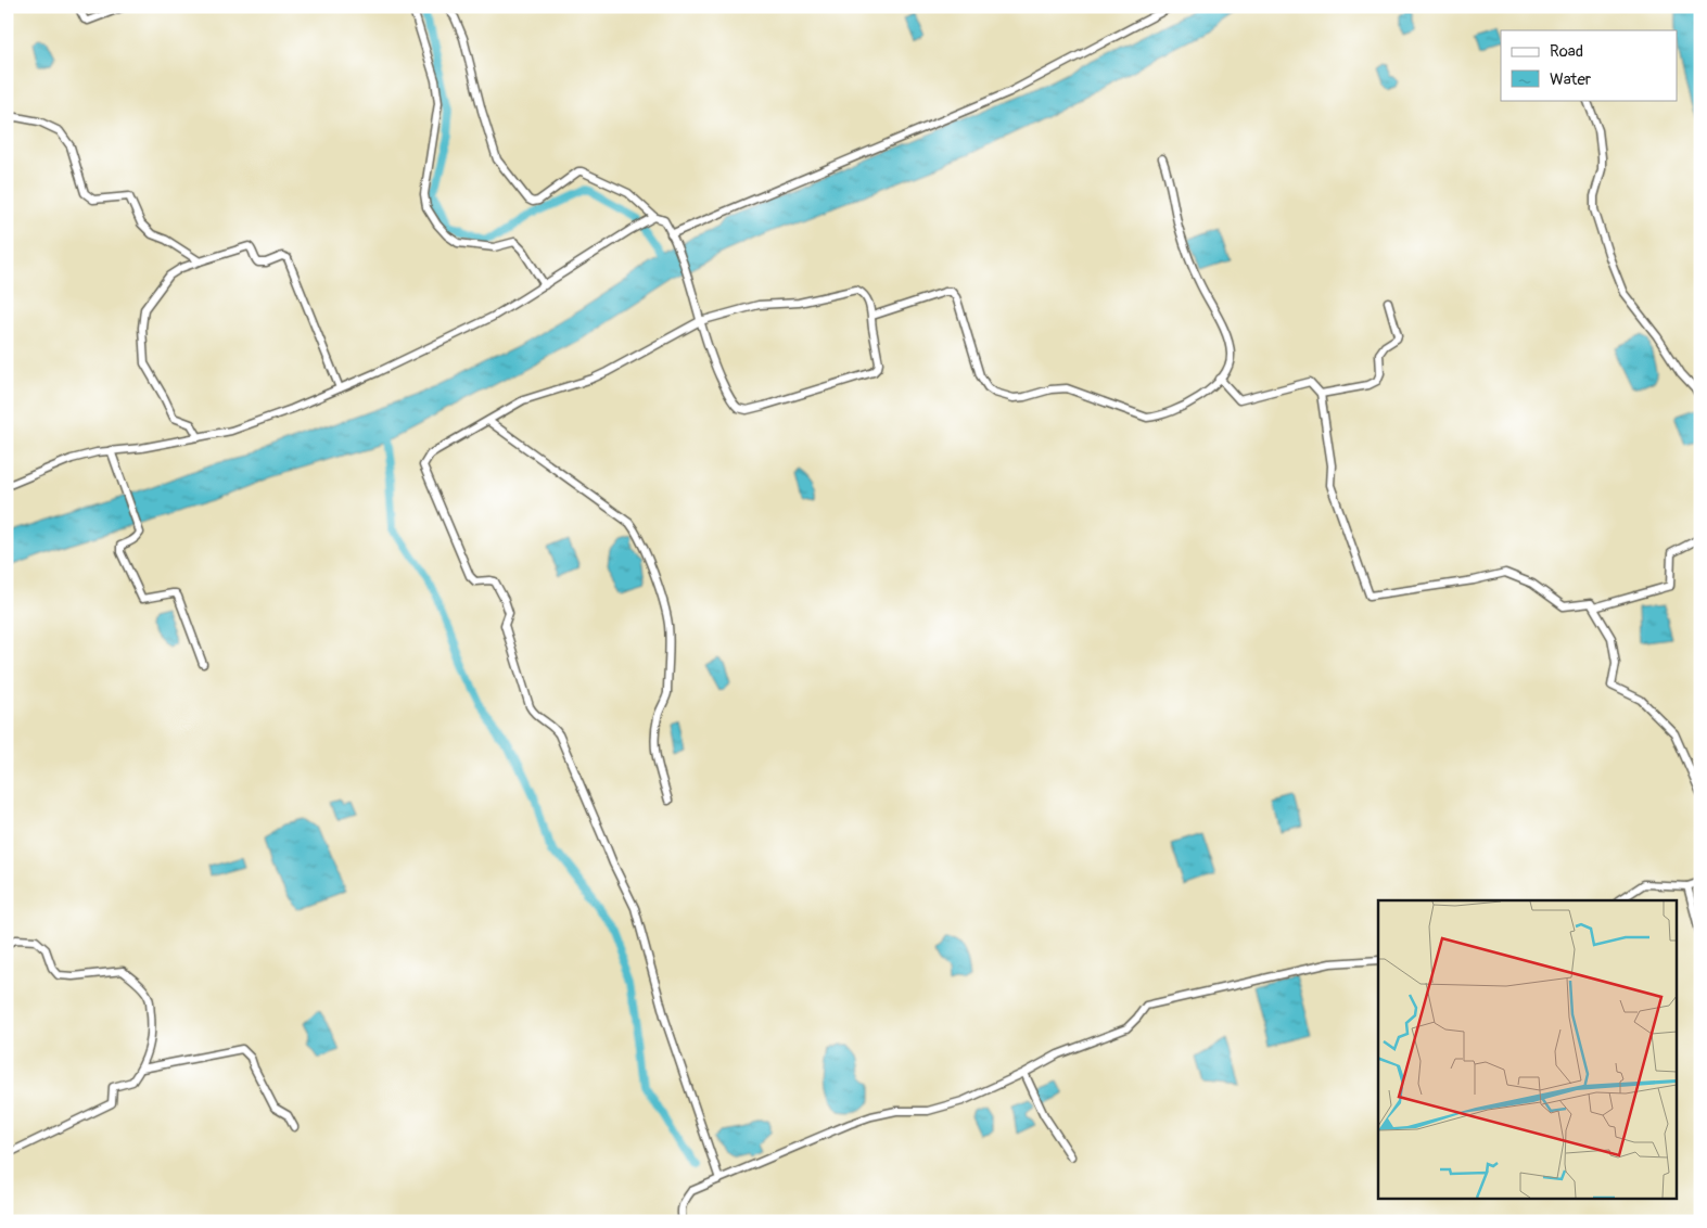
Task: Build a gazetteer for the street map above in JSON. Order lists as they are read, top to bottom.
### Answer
{
  "legend": ["Road", "Water"]
}
